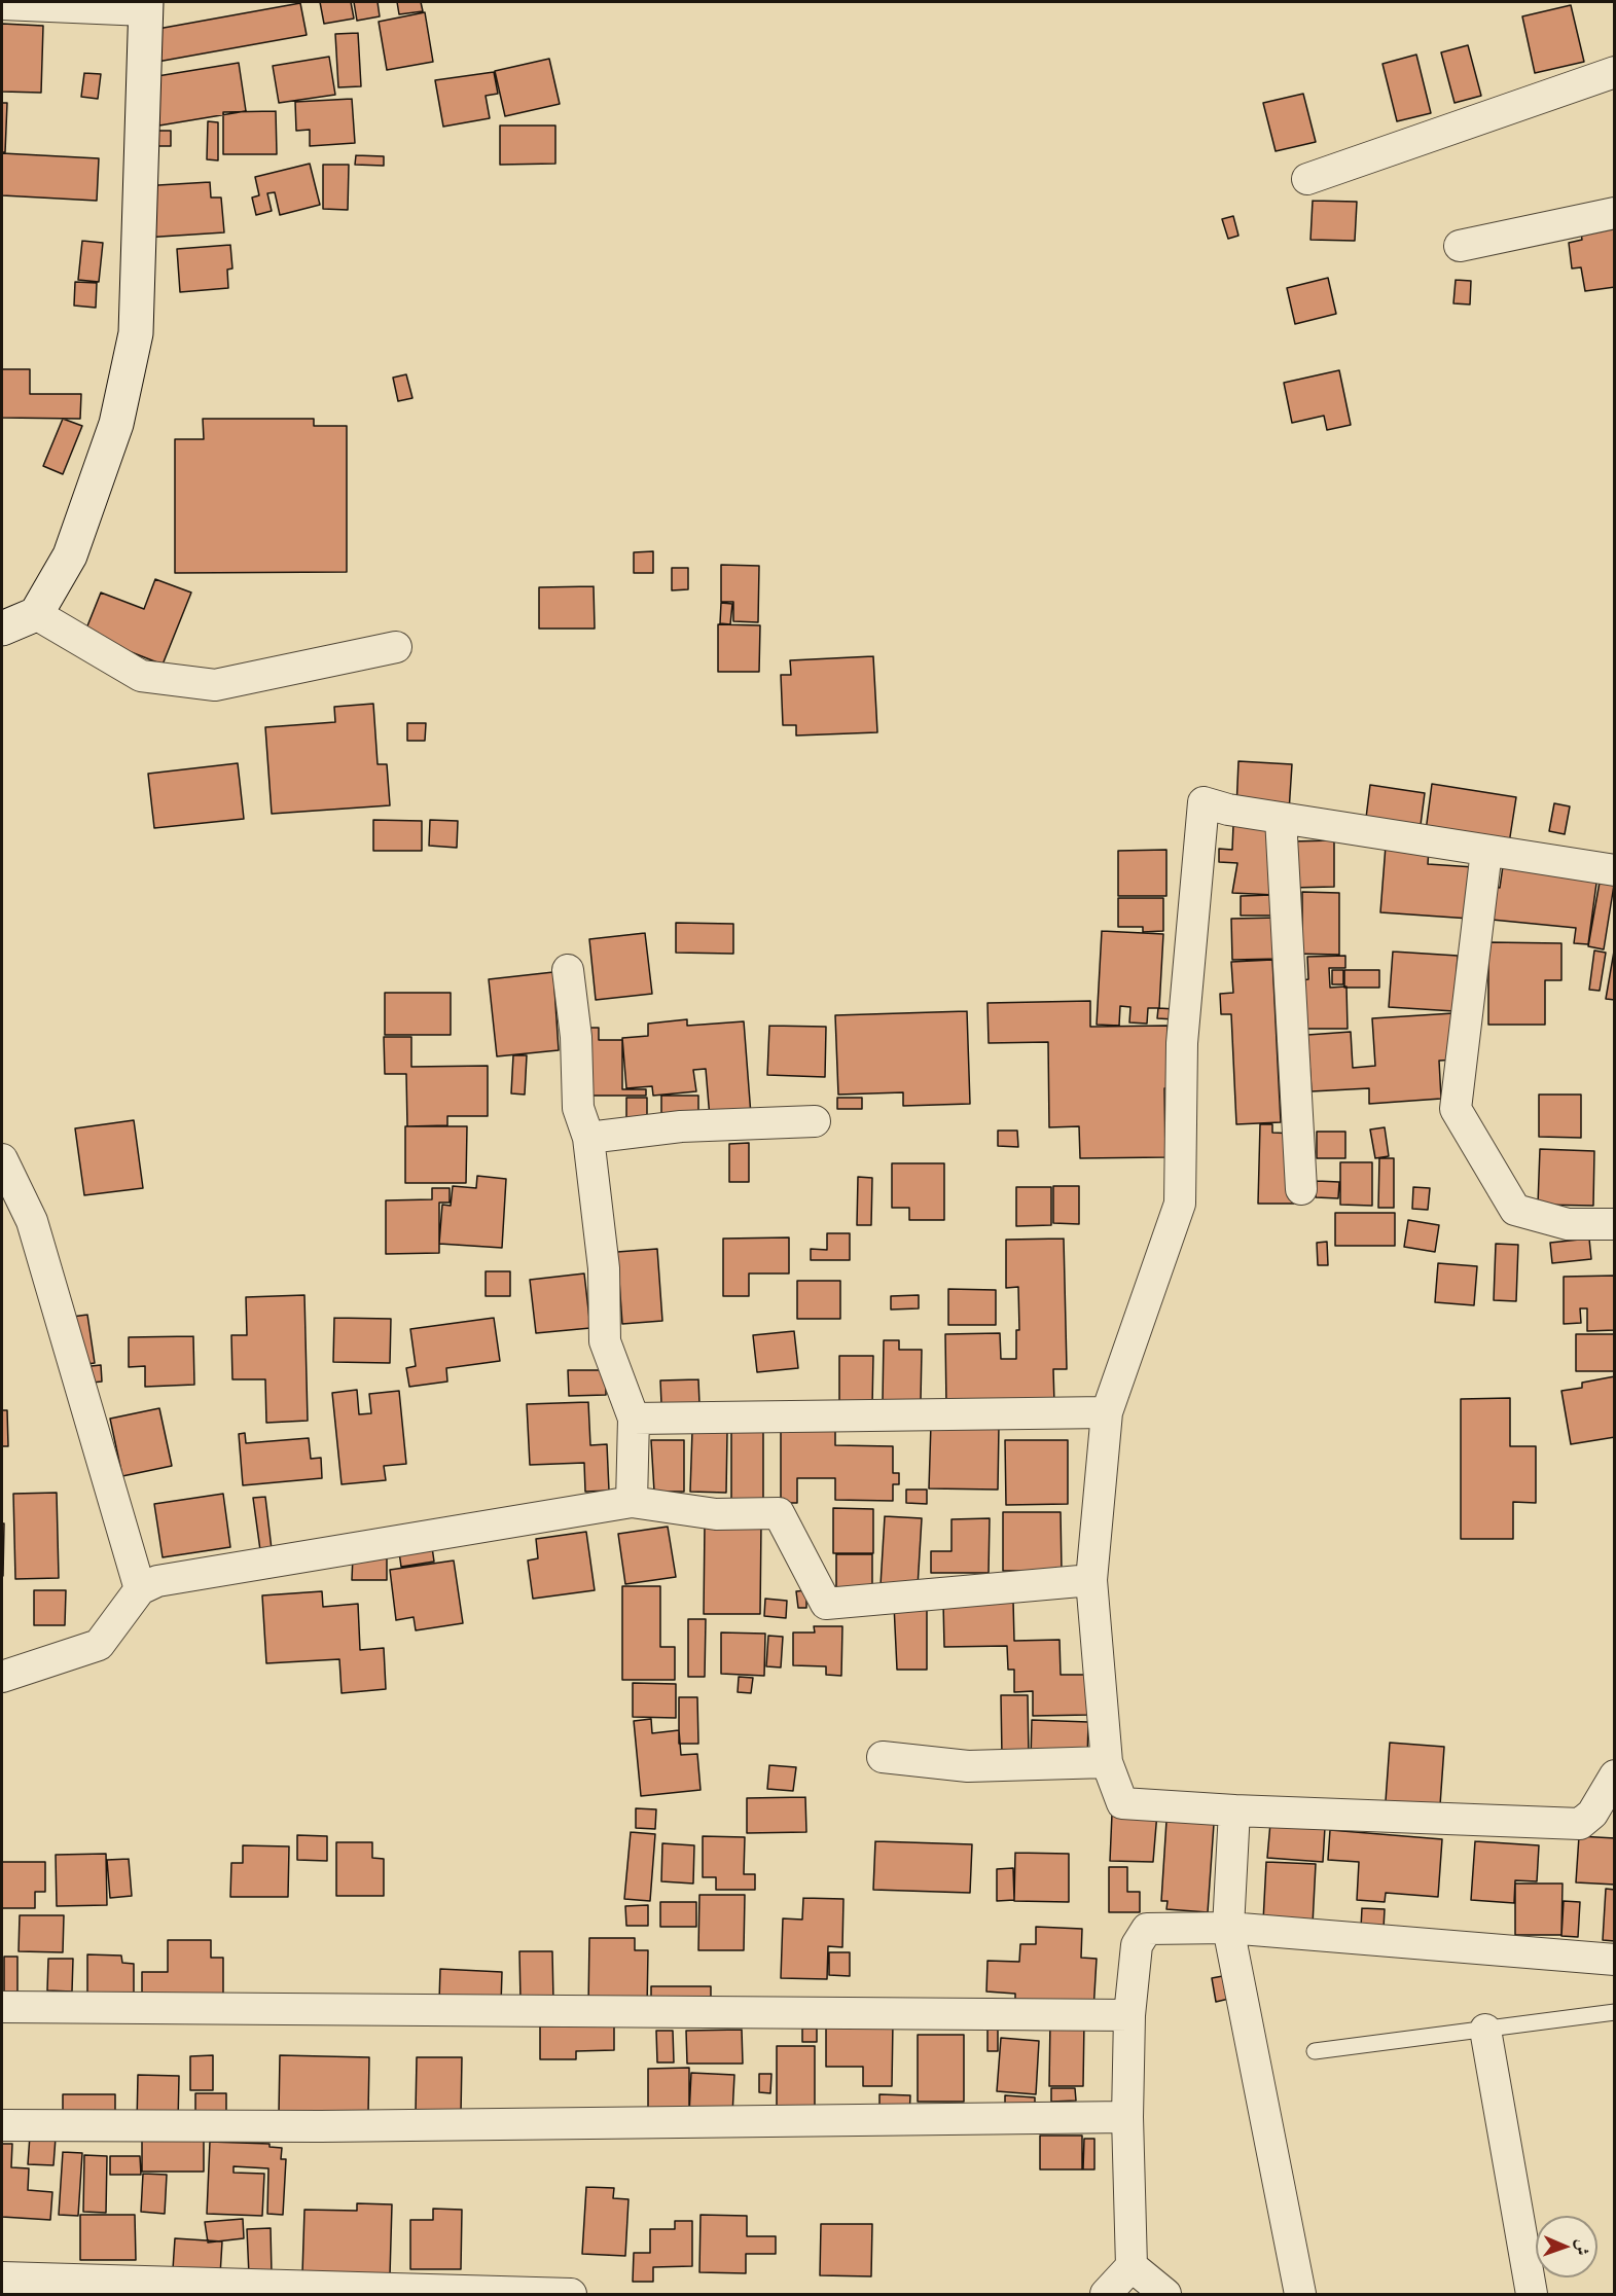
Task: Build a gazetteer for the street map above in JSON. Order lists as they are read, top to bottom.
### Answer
{
  "north": "right"
}
